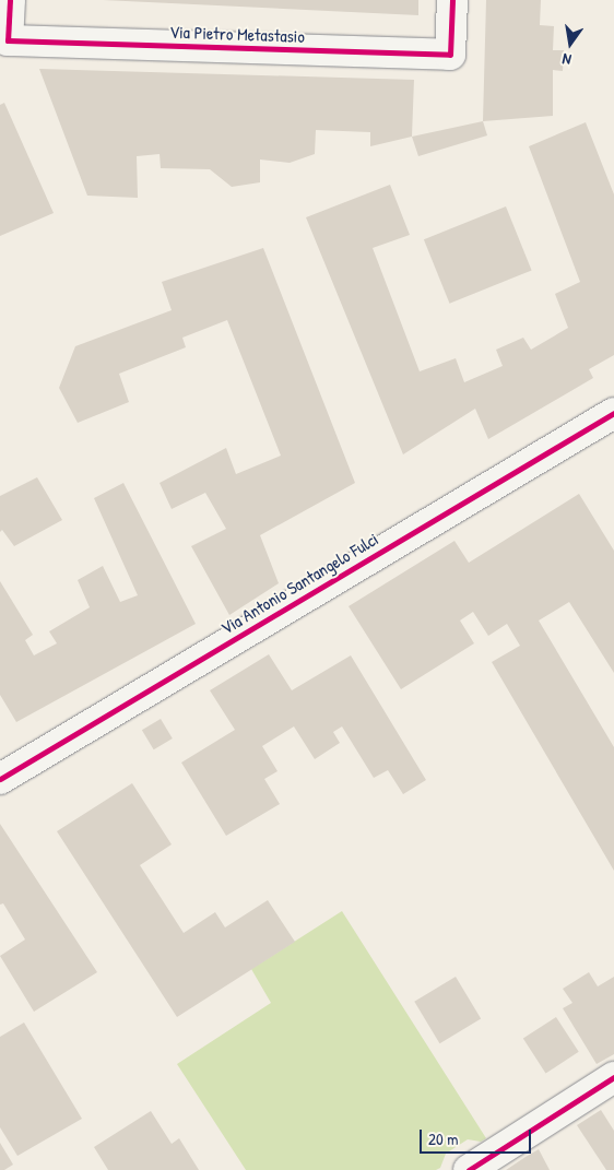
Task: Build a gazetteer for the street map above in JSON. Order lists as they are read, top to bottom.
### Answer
{
  "streets": {
    "street": ["Via Pietro Metastasio", "Via Antonio Santangelo Fulci"]
  },
  "scale_bar": "20 m",
  "north": "bottom"
}
